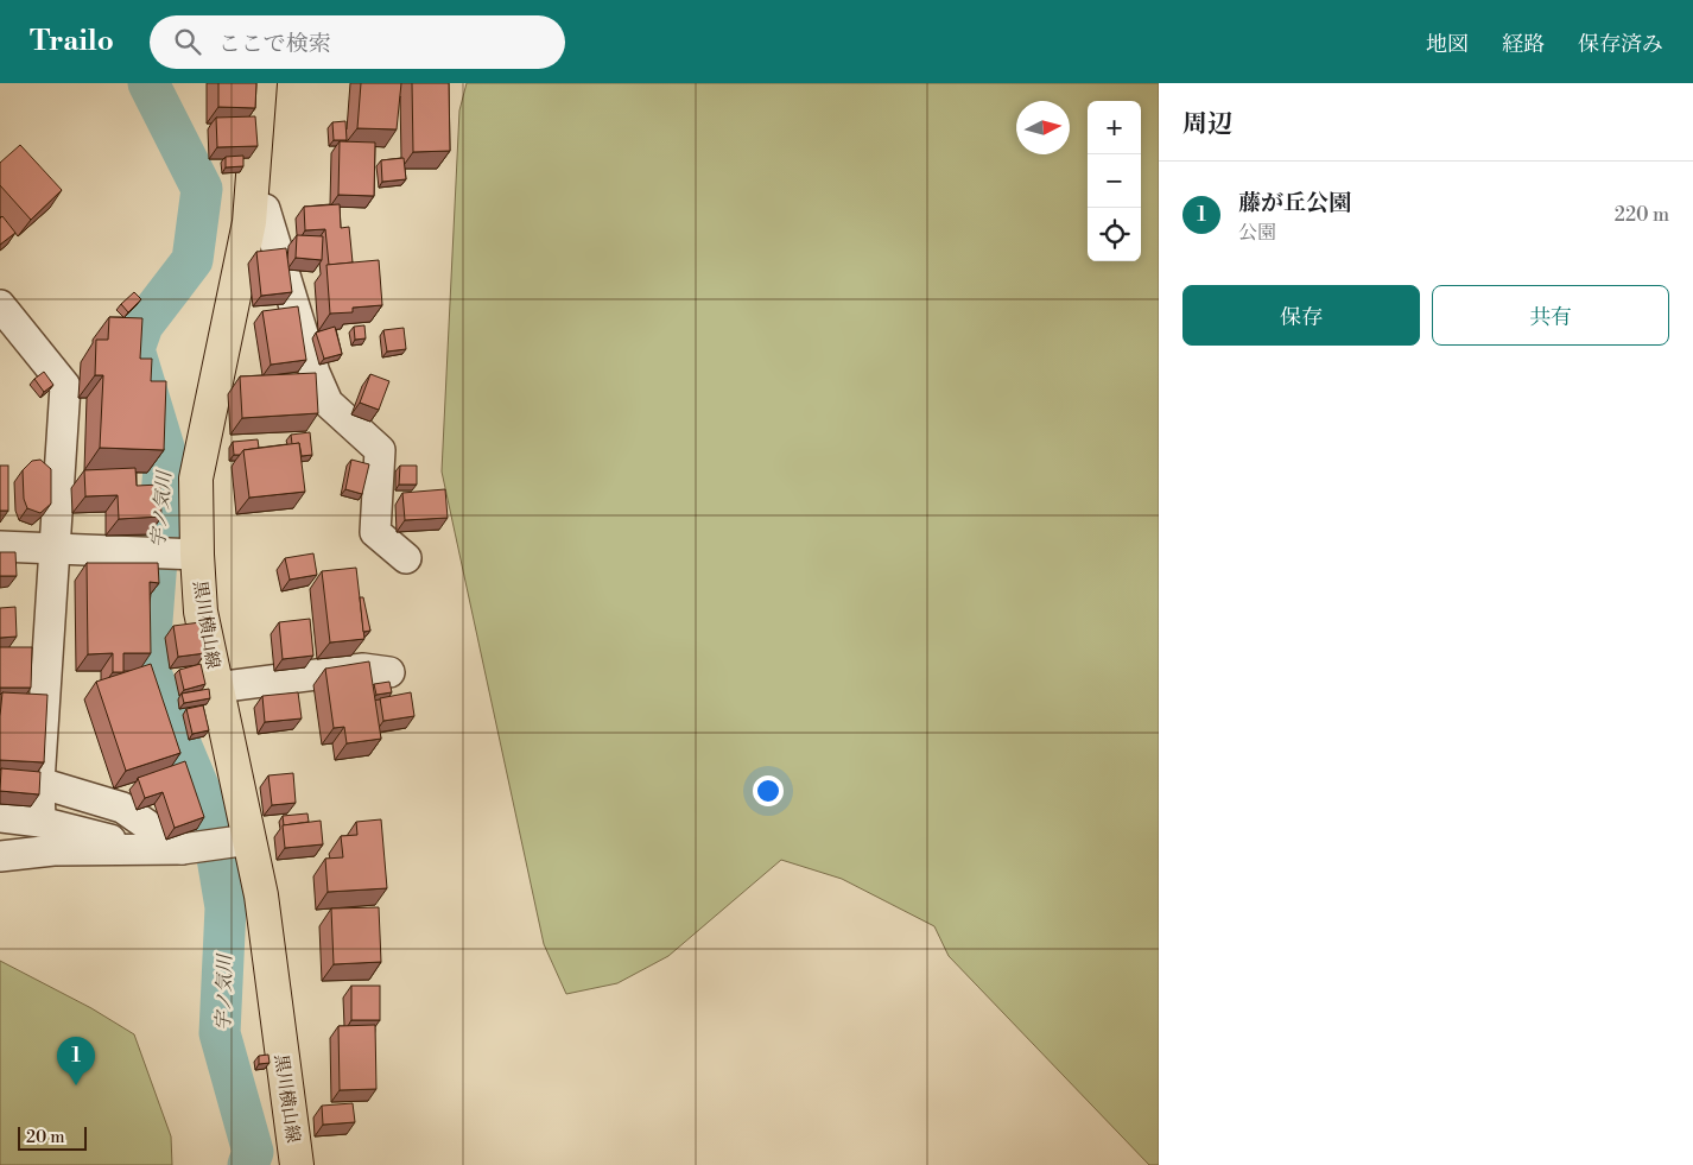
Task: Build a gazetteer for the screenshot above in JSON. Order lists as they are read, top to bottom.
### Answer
{
  "streets": {
    "main road": ["黒川横山線"]
  },
  "water": ["宇ノ気川"],
  "scale_bar": "20 m",
  "north": "right",
  "page": {
    "header": "Trailo",
    "search": "ここで検索",
    "nav": ["地図", "経路", "保存済み"],
    "heading": "周辺",
    "map_buttons": ["+", "−"],
    "list": [
      {
        "mark": "1",
        "name": "藤が丘公園",
        "note": "公園",
        "value": "220 m"
      }
    ],
    "buttons": ["保存", "共有"],
    "pins": "1",
    "scale": "20 m"
  }
}
